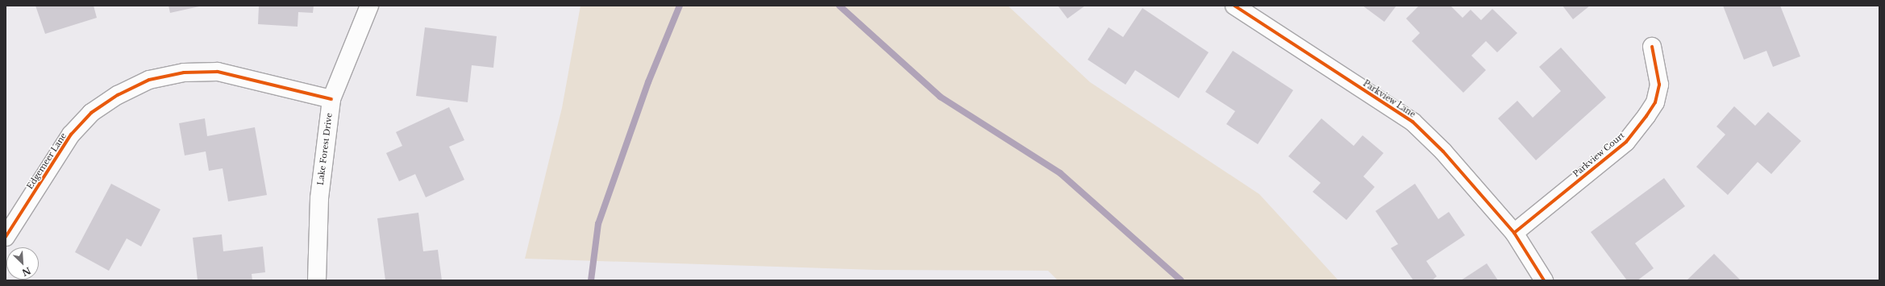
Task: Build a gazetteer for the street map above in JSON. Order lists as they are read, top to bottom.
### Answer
{
  "streets": {
    "street": [
      "Parkview Lane",
      "Lake Forest Drive",
      "Parkview Court",
      "Edgemeer Lane"
    ]
  },
  "crossings": [
    ["Parkview Lane", "Parkview Court"],
    ["Lake Forest Drive", "Edgemeer Lane"]
  ],
  "north": "bottom right"
}
